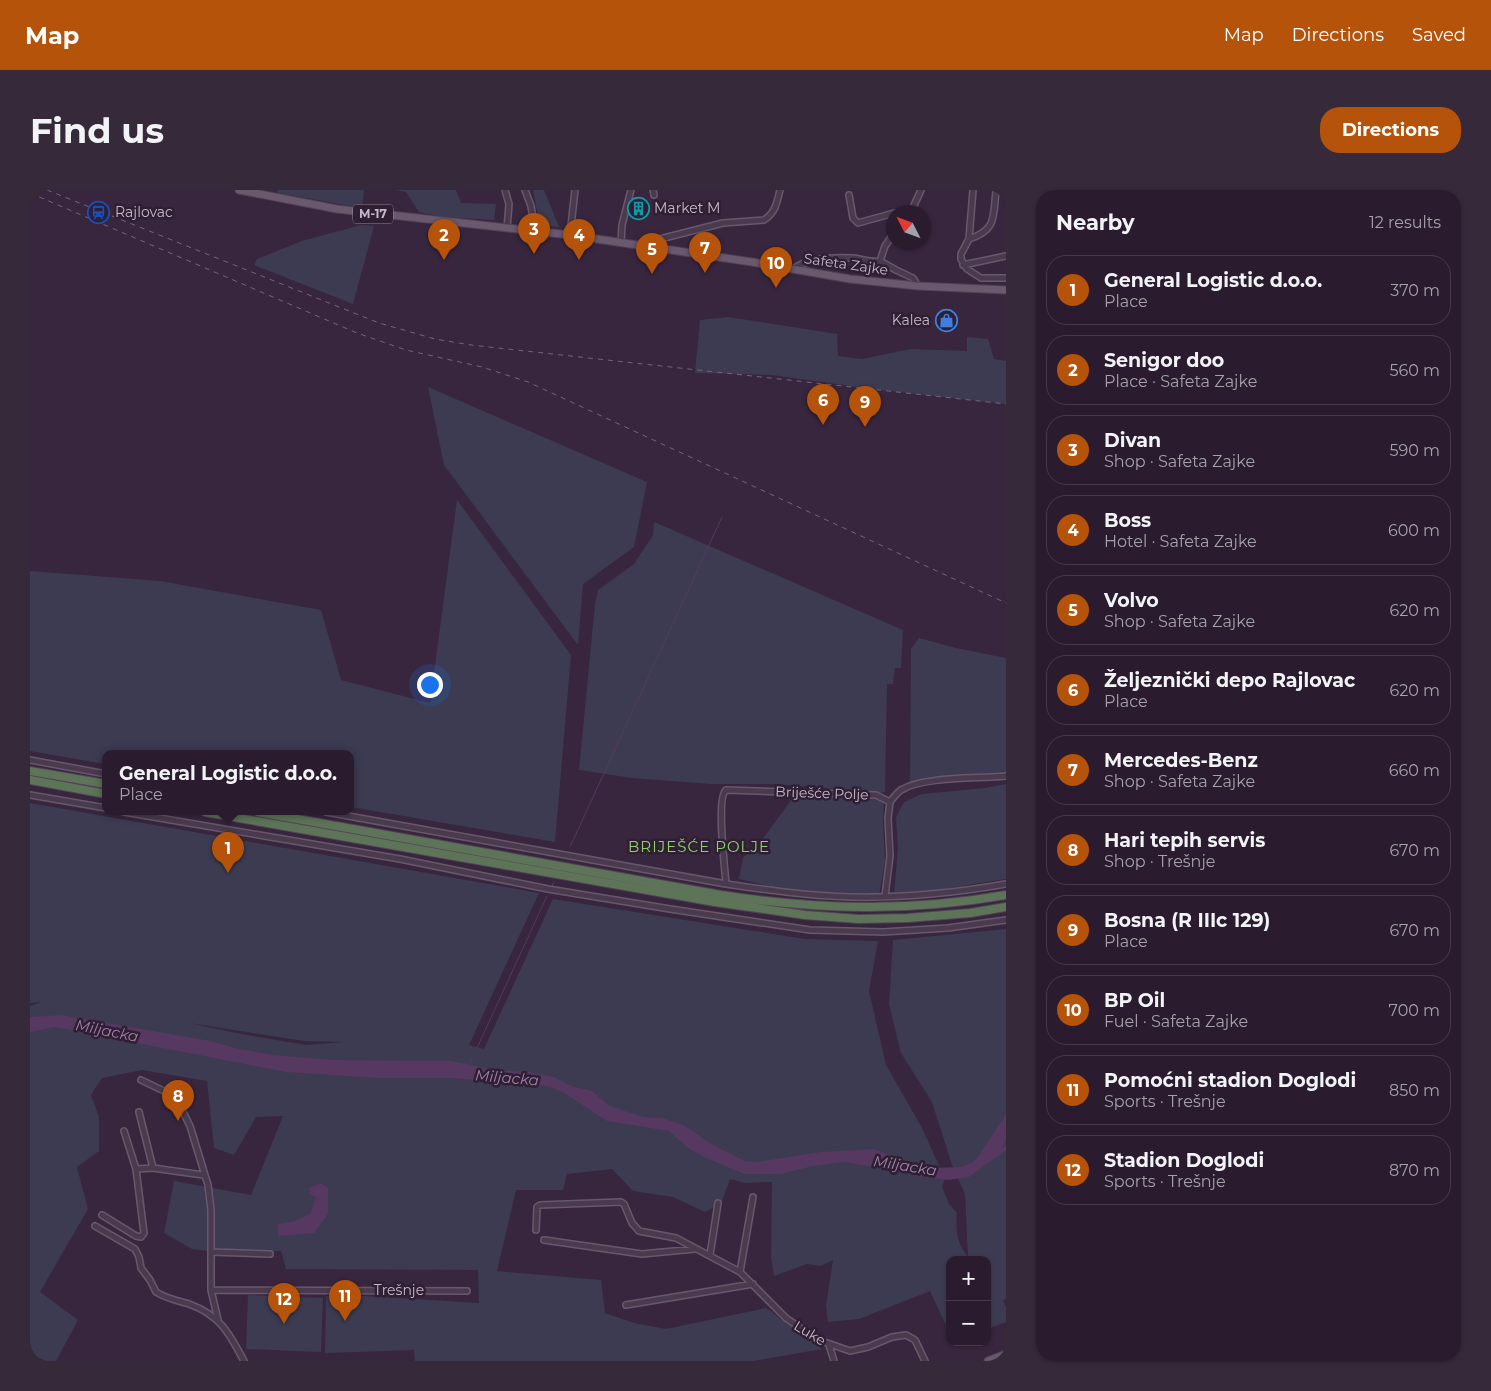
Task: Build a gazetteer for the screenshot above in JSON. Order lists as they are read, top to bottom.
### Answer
{
  "streets": {
    "main road": ["M-17", "Safeta Zajke"],
    "street": ["Briješće Polje", "Trešnje", "Luke"]
  },
  "districts": ["BRIJEŠĆE POLJE"],
  "water": ["Miljacka"],
  "places": {
    "building": ["Market M"],
    "station": ["Rajlovac"],
    "shop": ["Kalea"]
  },
  "north": "top left",
  "page": {
    "header": "Map",
    "nav": ["Map", "Directions", "Saved"],
    "buttons": "Directions",
    "title": "Find us",
    "heading": ["Nearby", "12 results"],
    "pins": [
      "3",
      "2",
      "4",
      "7",
      "5",
      "10",
      "6",
      "9",
      "1",
      "8",
      "11",
      "12"
    ],
    "list": [
      {
        "mark": "1",
        "name": "General Logistic d.o.o.",
        "note": "Place",
        "value": "370 m"
      },
      {
        "mark": "2",
        "name": "Senigor doo",
        "note": "Place · Safeta Zajke",
        "value": "560 m"
      },
      {
        "mark": "3",
        "name": "Divan",
        "note": "Shop · Safeta Zajke",
        "value": "590 m"
      },
      {
        "mark": "4",
        "name": "Boss",
        "note": "Hotel · Safeta Zajke",
        "value": "600 m"
      },
      {
        "mark": "5",
        "name": "Volvo",
        "note": "Shop · Safeta Zajke",
        "value": "620 m"
      },
      {
        "mark": "6",
        "name": "Željeznički depo Rajlovac",
        "note": "Place",
        "value": "620 m"
      },
      {
        "mark": "7",
        "name": "Mercedes-Benz",
        "note": "Shop · Safeta Zajke",
        "value": "660 m"
      },
      {
        "mark": "8",
        "name": "Hari tepih servis",
        "note": "Shop · Trešnje",
        "value": "670 m"
      },
      {
        "mark": "9",
        "name": "Bosna (R IIIc 129)",
        "note": "Place",
        "value": "670 m"
      },
      {
        "mark": "10",
        "name": "BP Oil",
        "note": "Fuel · Safeta Zajke",
        "value": "700 m"
      },
      {
        "mark": "11",
        "name": "Pomoćni stadion Doglodi",
        "note": "Sports · Trešnje",
        "value": "850 m"
      },
      {
        "mark": "12",
        "name": "Stadion Doglodi",
        "note": "Sports · Trešnje",
        "value": "870 m"
      }
    ],
    "popup": ["General Logistic d.o.o.", "Place"],
    "map_buttons": ["+", "−"]
  }
}
